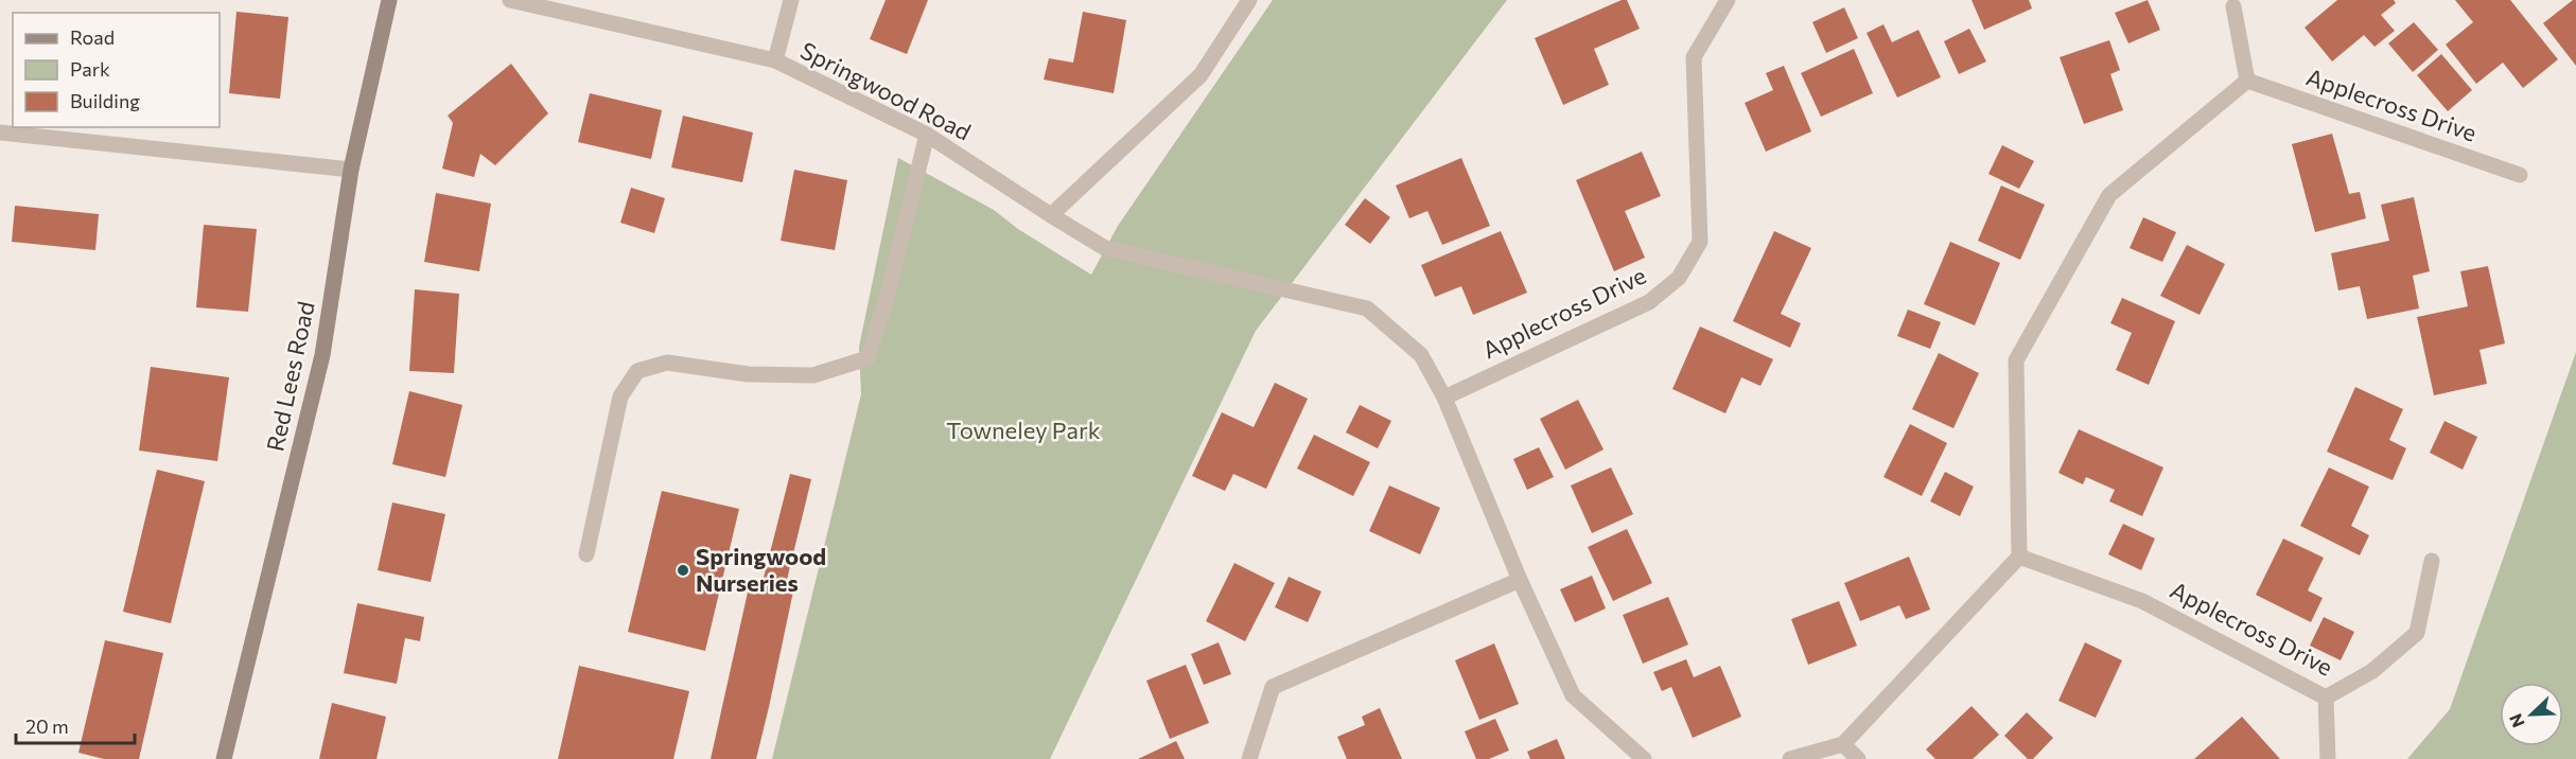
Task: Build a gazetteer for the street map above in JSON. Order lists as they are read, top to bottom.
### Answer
{
  "streets": {
    "street": ["Springwood Road", "Applecross Drive", "Red Lees Road"]
  },
  "parks": ["Towneley Park"],
  "places": ["Springwood Nurseries"],
  "legend": ["Road", "Park", "Building"],
  "scale_bar": "20 m",
  "north": "bottom left"
}
